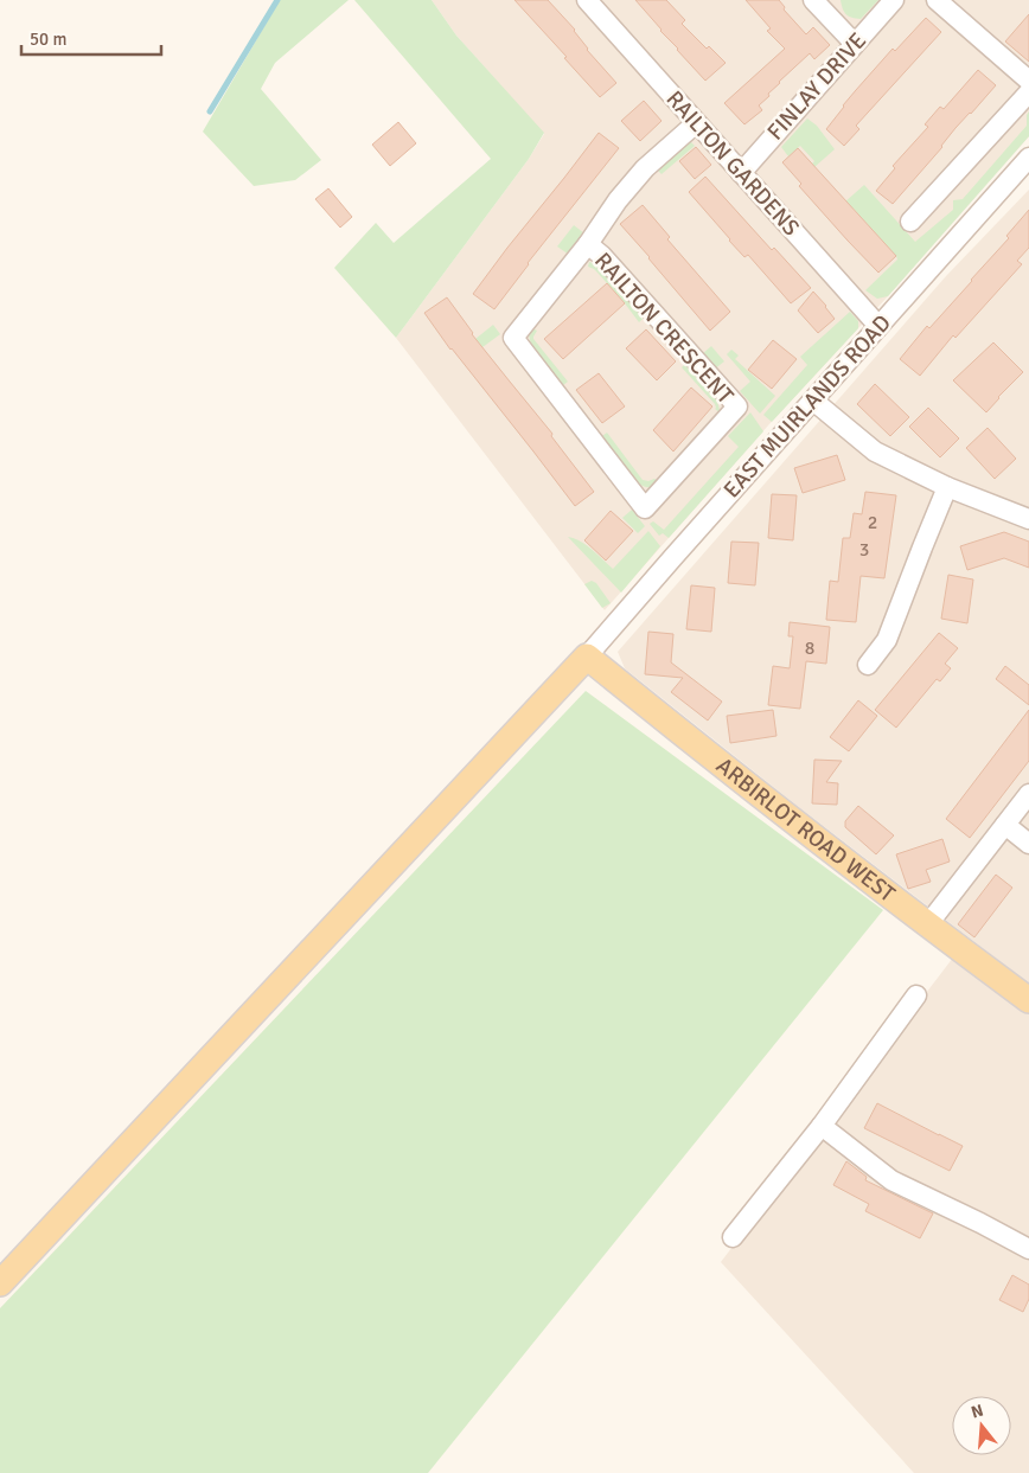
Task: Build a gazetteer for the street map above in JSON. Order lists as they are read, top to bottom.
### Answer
{
  "streets": {
    "main road": ["ARBIRLOT ROAD WEST"],
    "street": [
      "FINLAY DRIVE",
      "RAILTON GARDENS",
      "RAILTON CRESCENT",
      "EAST MUIRLANDS ROAD"
    ]
  },
  "crossings": [
    ["FINLAY DRIVE", "RAILTON GARDENS"],
    ["RAILTON GARDENS", "RAILTON CRESCENT"],
    ["RAILTON GARDENS", "EAST MUIRLANDS ROAD"],
    ["EAST MUIRLANDS ROAD", "ARBIRLOT ROAD WEST"]
  ],
  "house_numbers": ["2", "3", "8"],
  "scale_bar": "50 m",
  "north": "top"
}
